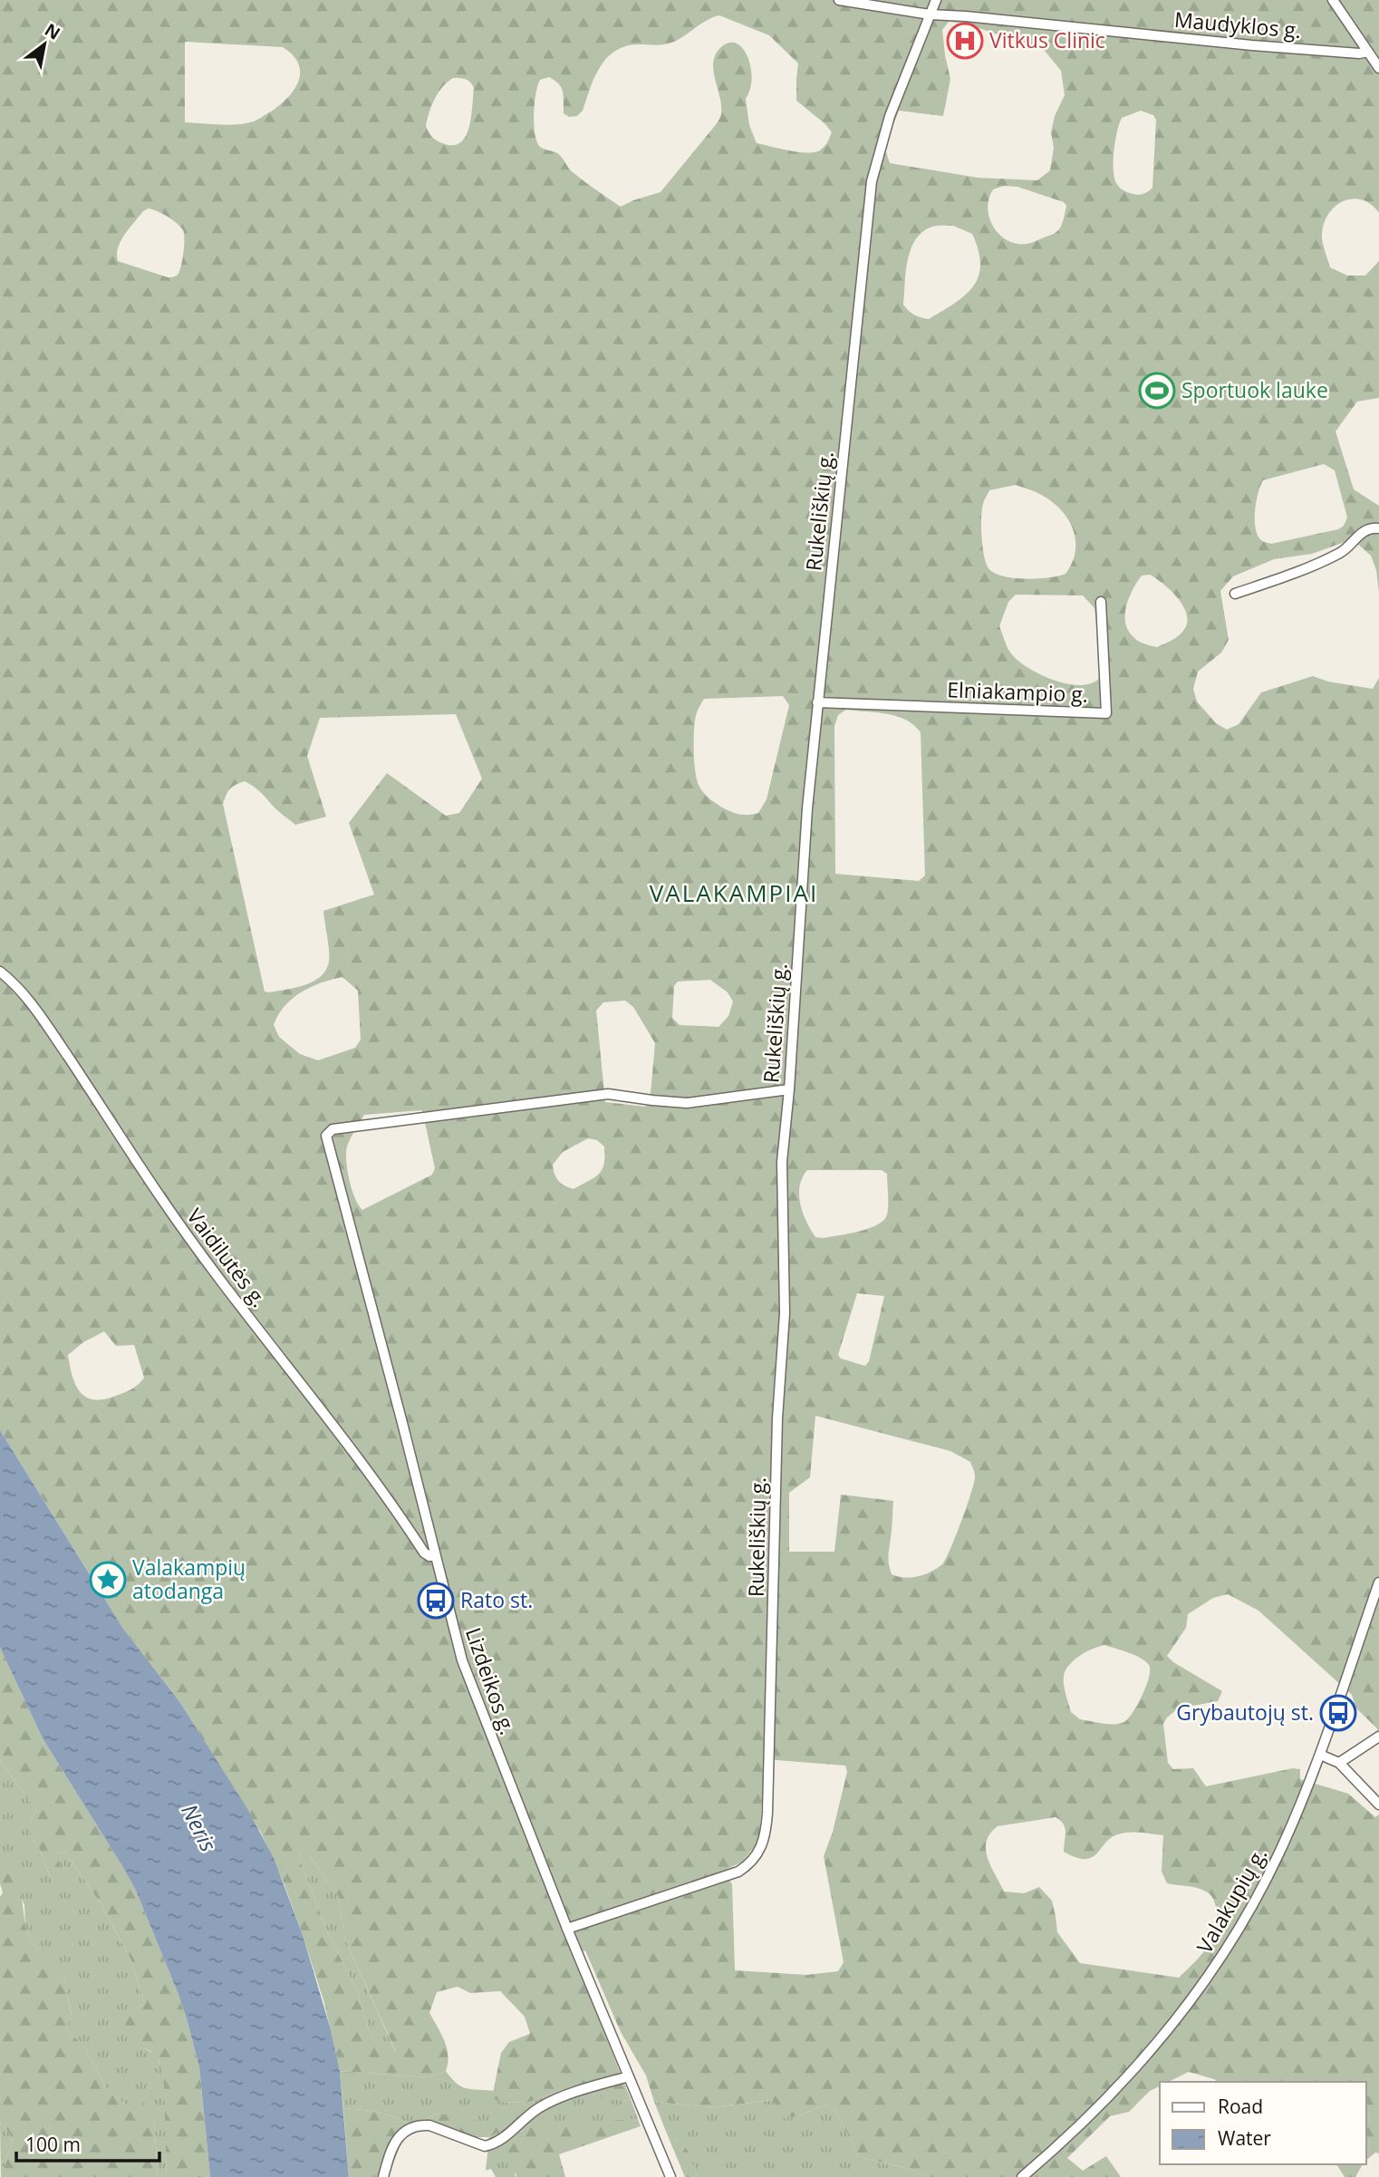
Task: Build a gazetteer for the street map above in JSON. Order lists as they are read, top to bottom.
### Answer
{
  "streets": {
    "street": [
      "Maudyklos g.",
      "Rukeliškių g.",
      "Elniakampio g.",
      "Vaidilutės g.",
      "Lizdeikos g.",
      "Valakupių g."
    ]
  },
  "crossings": [
    ["Maudyklos g.", "Rukeliškių g."],
    ["Rukeliškių g.", "Elniakampio g."],
    ["Rukeliškių g.", "Lizdeikos g."],
    ["Vaidilutės g.", "Lizdeikos g."]
  ],
  "districts": ["VALAKAMPIAI"],
  "water": ["Neris"],
  "places": {
    "hospital": ["Vitkus Clinic"],
    "sports": ["Sportuok lauke"],
    "place": ["Valakampių atodanga"],
    "bus stop": ["Rato st.", "Grybautojų st."]
  },
  "legend": ["Road", "Water"],
  "scale_bar": "100 m",
  "north": "top right"
}
